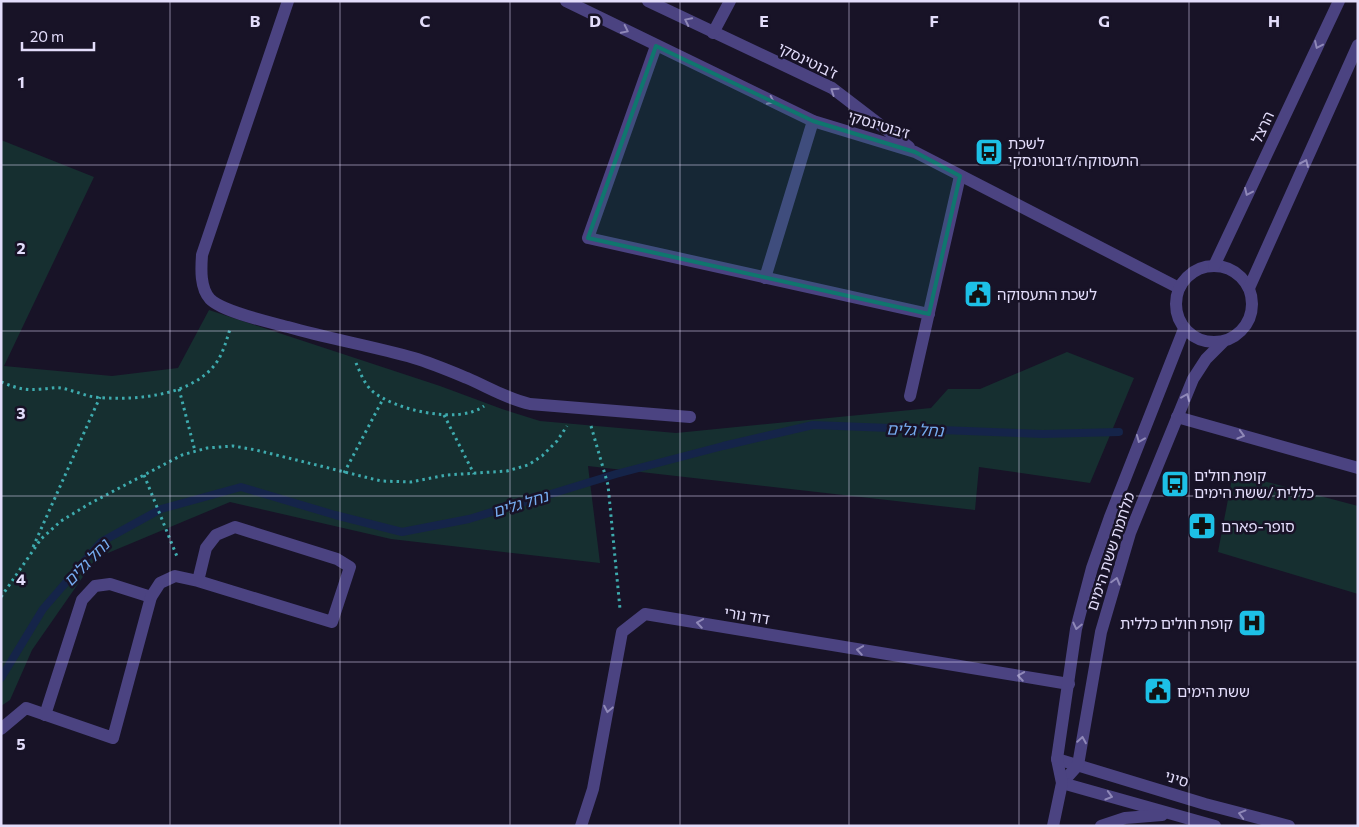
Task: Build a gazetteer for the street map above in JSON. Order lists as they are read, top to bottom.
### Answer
{
  "streets": {
    "street": [
      "ז'בוטינסקי",
      "ז׳בוטינסקי",
      "הרצל",
      "מלחמת ששת הימים",
      "דוד נורי",
      "סיני"
    ]
  },
  "crossings": [
    ["ז'בוטינסקי", "ז׳בוטינסקי"],
    ["ז׳בוטינסקי", "הרצל"],
    ["ז׳בוטינסקי", "מלחמת ששת הימים"],
    ["הרצל", "מלחמת ששת הימים"],
    ["מלחמת ששת הימים", "דוד נורי"],
    ["מלחמת ששת הימים", "סיני"]
  ],
  "one_way": ["ז'בוטינסקי", "ז׳בוטינסקי", "דוד נורי"],
  "water": ["נחל גלים"],
  "places": {
    "bus stop": ["לשכת התעסוקה/ז׳בוטינסקי", "קופת חולים כללית /ששת הימים"],
    "public building": ["לשכת התעסוקה", "ששת הימים"],
    "pharmacy": ["סופר-פארם"],
    "hospital": ["קופת חולים כללית"]
  },
  "scale_bar": "20 m",
  "grid": {
    "columns": [
      "B",
      "C",
      "D",
      "E",
      "F",
      "G",
      "H"
    ],
    "rows": [
      "1",
      "2",
      "3",
      "4",
      "5"
    ]
  }
}
